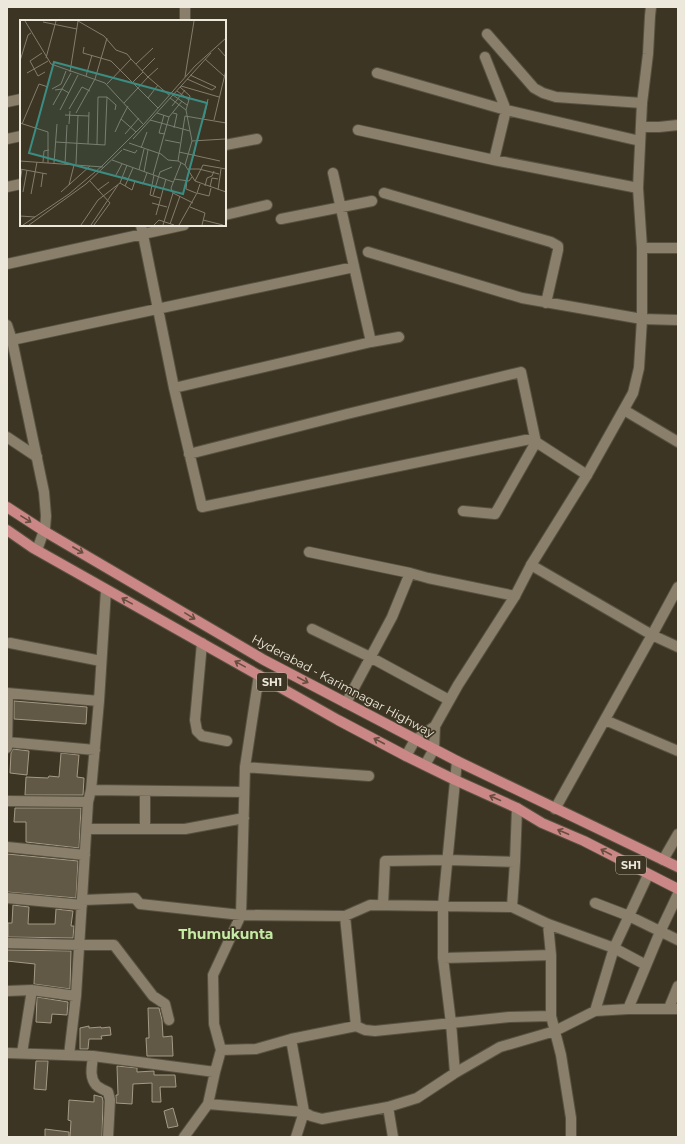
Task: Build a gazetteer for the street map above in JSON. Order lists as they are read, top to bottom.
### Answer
{
  "streets": {
    "main road": ["SH1", "Hyderabad - Karimnagar Highway"]
  },
  "districts": ["Thumukunta"]
}
